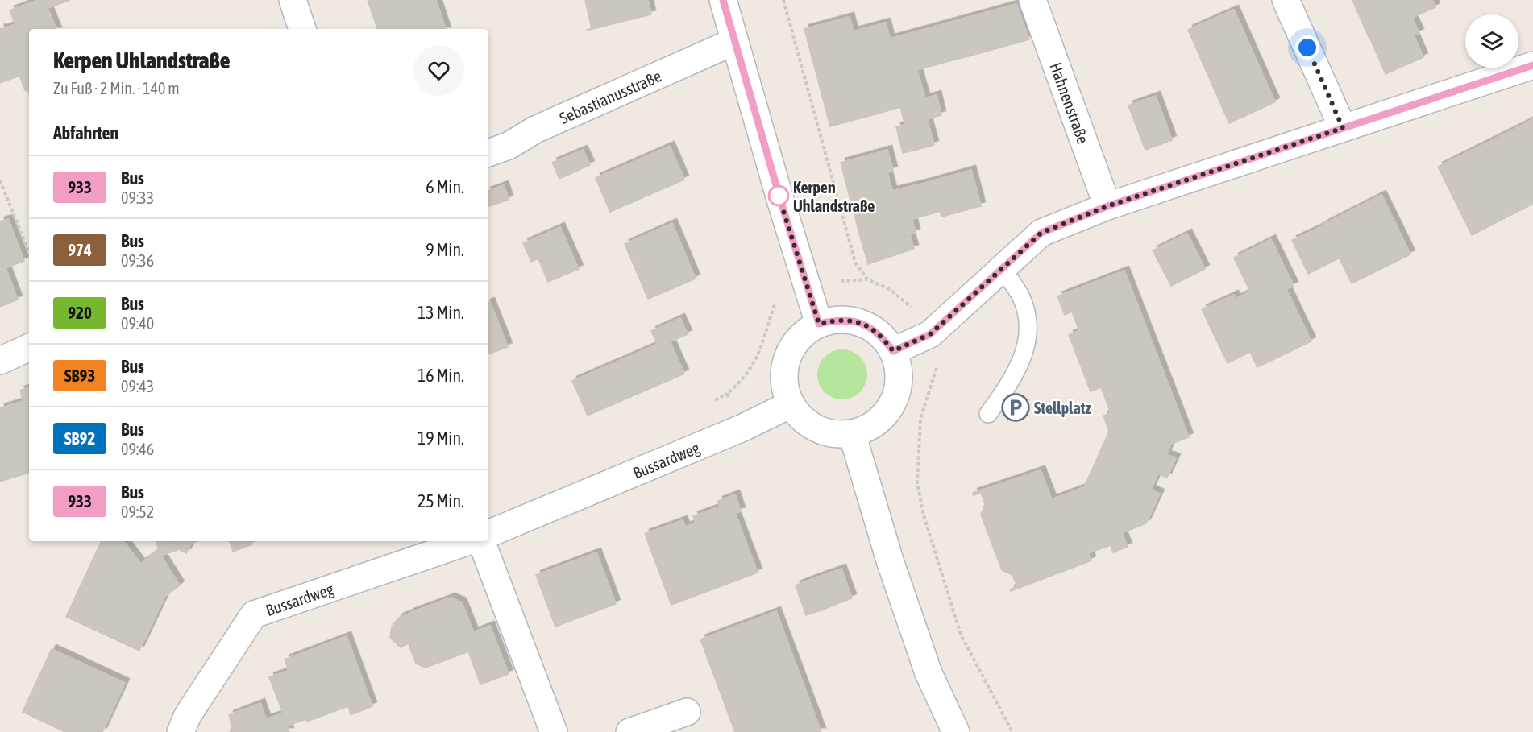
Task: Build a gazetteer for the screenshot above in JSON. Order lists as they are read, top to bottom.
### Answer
{
  "streets": {
    "street": ["Sebastianusstraße", "Hahnenstraße", "Bussardweg"]
  },
  "places": {
    "other": ["Kerpen Uhlandstraße"],
    "parking": ["Stellplatz"]
  },
  "lines": ["bus line 933"],
  "page": {
    "heading": [
      ["Kerpen Uhlandstraße", "Zu Fuß · 2 Min. · 140 m"],
      "Abfahrten"
    ],
    "list": [
      {
        "mark": "933",
        "name": "Bus",
        "note": "09:33",
        "value": "6 Min."
      },
      {
        "mark": "974",
        "name": "Bus",
        "note": "09:36",
        "value": "9 Min."
      },
      {
        "mark": "920",
        "name": "Bus",
        "note": "09:40",
        "value": "13 Min."
      },
      {
        "mark": "SB93",
        "name": "Bus",
        "note": "09:43",
        "value": "16 Min."
      },
      {
        "mark": "SB92",
        "name": "Bus",
        "note": "09:46",
        "value": "19 Min."
      },
      {
        "mark": "933",
        "name": "Bus",
        "note": "09:52",
        "value": "25 Min."
      }
    ]
  }
}
